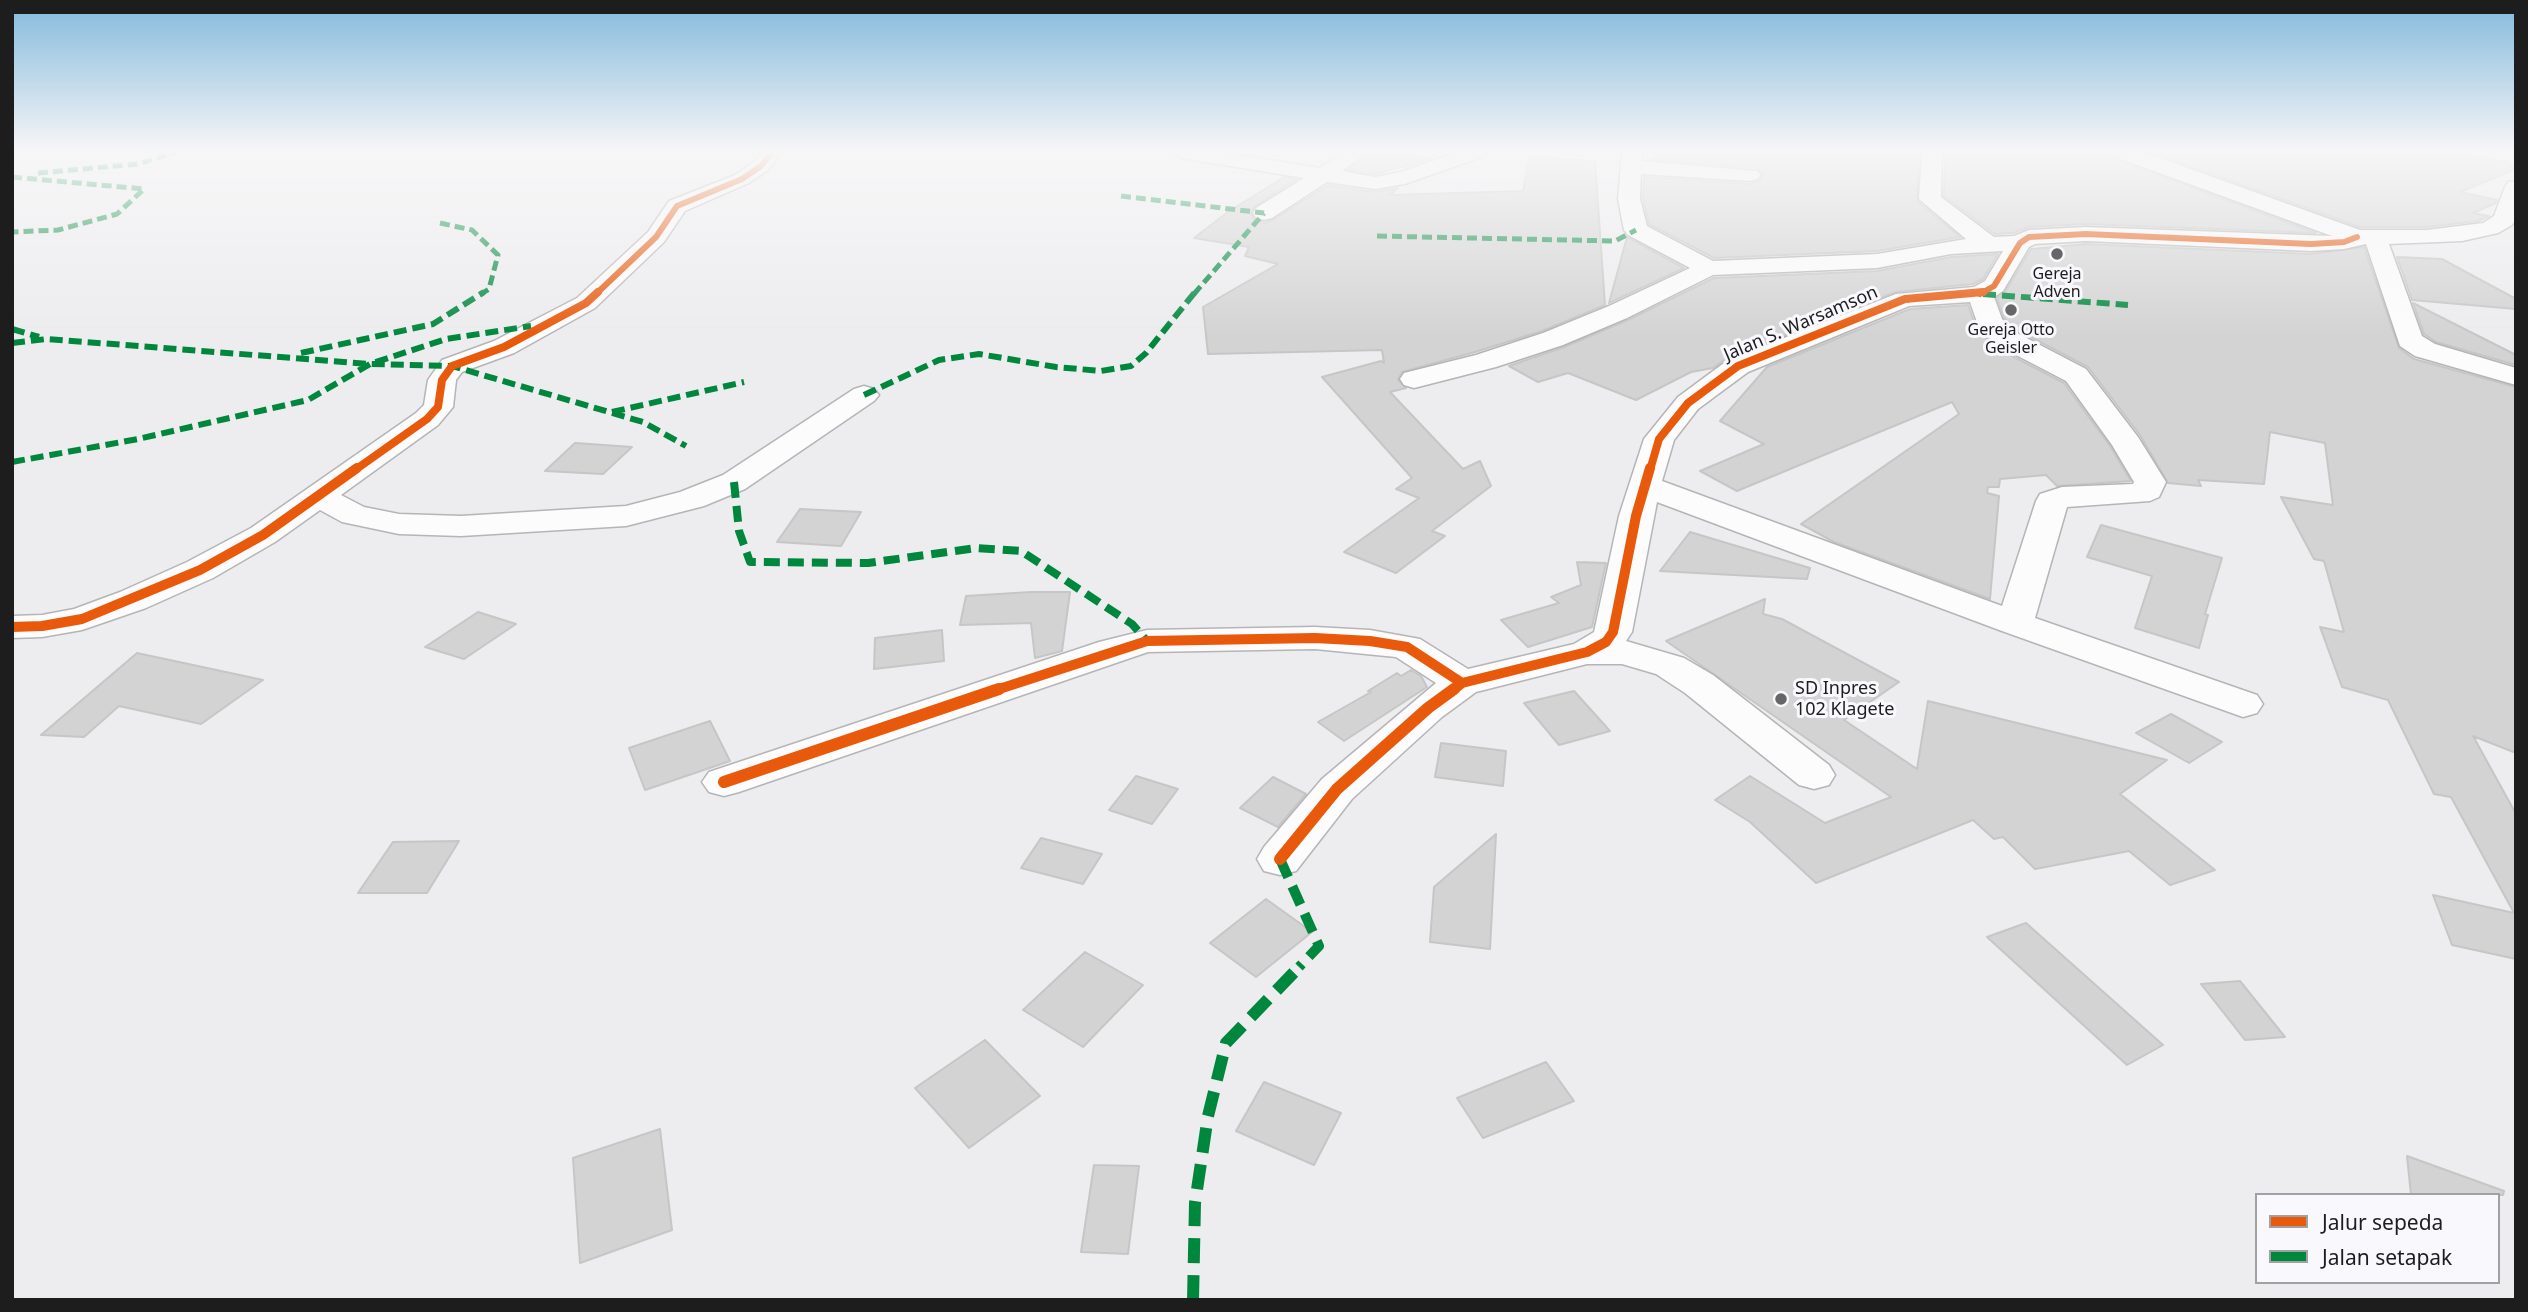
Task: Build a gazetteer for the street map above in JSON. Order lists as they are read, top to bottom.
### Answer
{
  "streets": {
    "street": ["Jalan S. Warsamson"]
  },
  "places": ["Gereja Adven", "Gereja Otto Geisler", "SD Inpres 102 Klagete"],
  "legend": ["Jalur sepeda", "Jalan setapak"]
}
